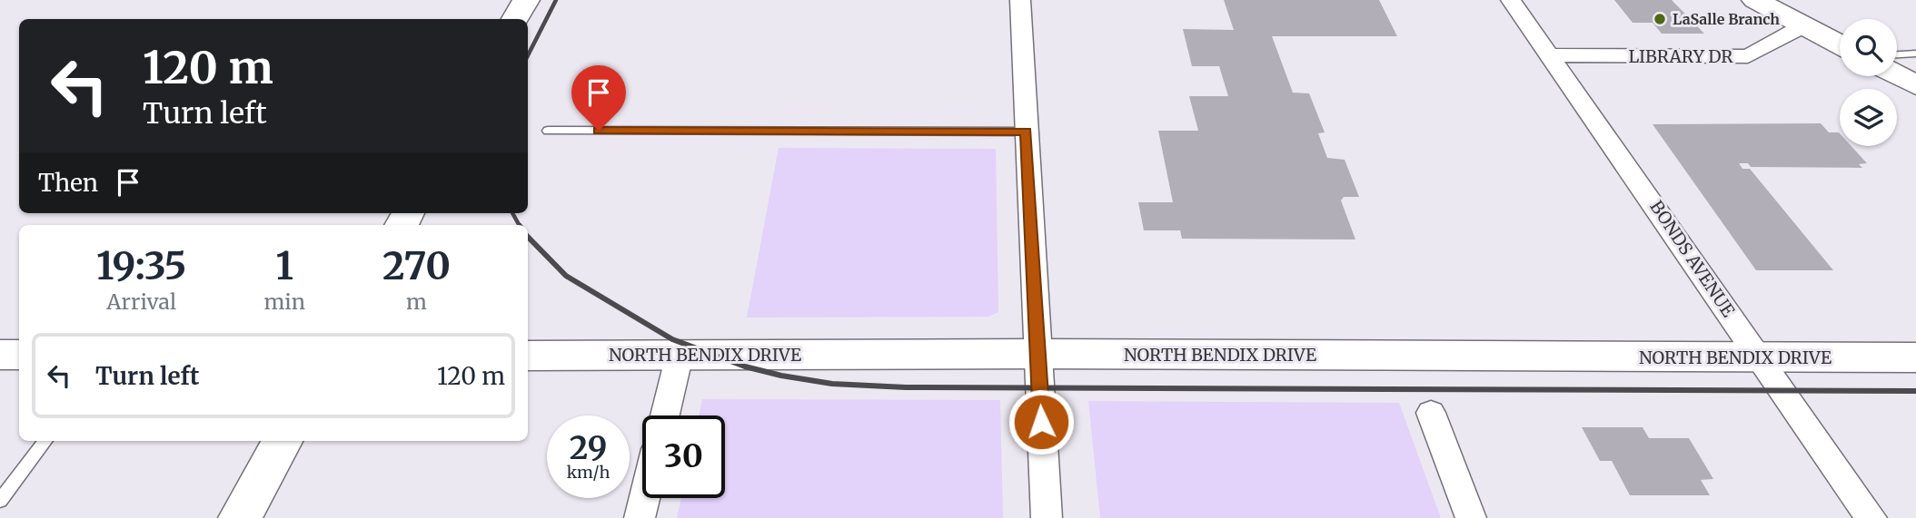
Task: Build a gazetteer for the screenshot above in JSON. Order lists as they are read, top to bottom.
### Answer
{
  "streets": {
    "street": ["LIBRARY DR", "BONDS AVENUE", "NORTH BENDIX DRIVE"]
  },
  "crossings": [
    ["LIBRARY DR", "BONDS AVENUE"],
    ["BONDS AVENUE", "NORTH BENDIX DRIVE"]
  ],
  "places": ["LaSalle Branch"],
  "page": {
    "turn": ["120 m", "Turn left"],
    "then": "Then",
    "eta": [
      "19:35",
      "Arrival",
      "1",
      "min",
      "270",
      "m"
    ],
    "list": [
      {
        "name": "Turn left",
        "value": "120 m"
      }
    ],
    "speed": "29 km/h",
    "limit": "30"
  }
}
